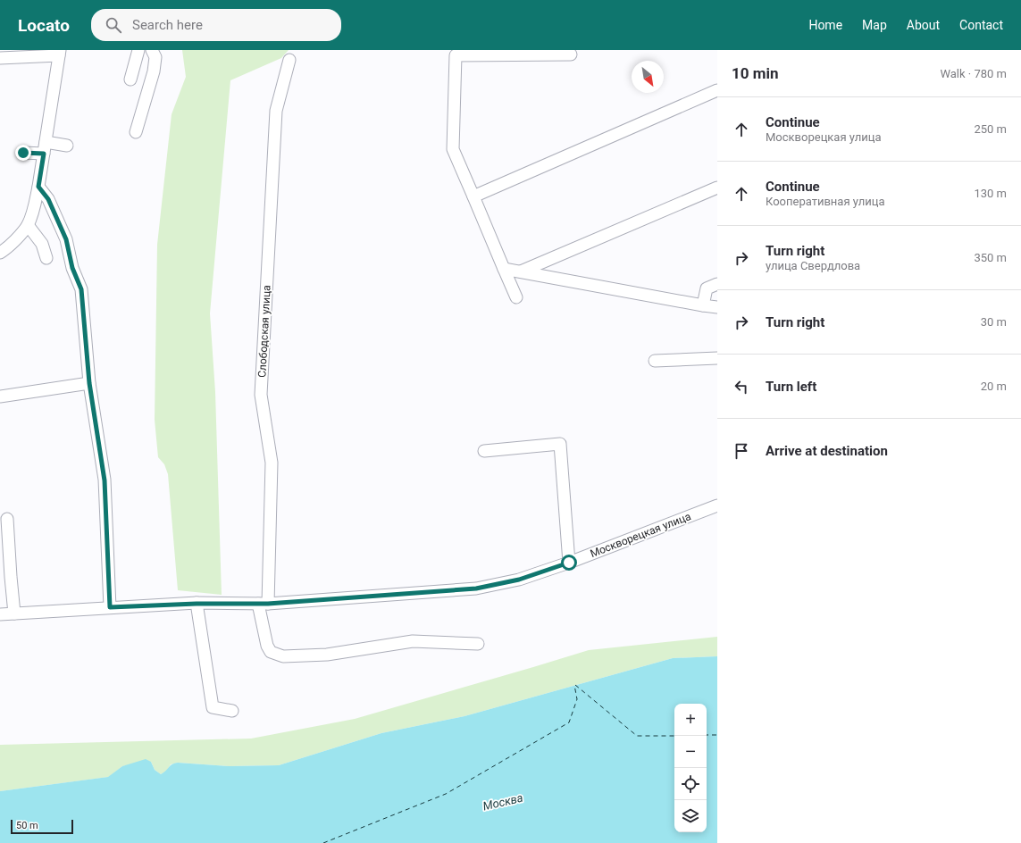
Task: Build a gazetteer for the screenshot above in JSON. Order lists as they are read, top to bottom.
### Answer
{
  "streets": {
    "street": ["Слободская улица", "Москворецкая улица"]
  },
  "crossings": [
    ["Слободская улица", "Москворецкая улица"]
  ],
  "water": ["Москва"],
  "scale_bar": "50 m",
  "north": "bottom right",
  "page": {
    "header": "Locato",
    "search": "Search here",
    "nav": [
      "Home",
      "Map",
      "About",
      "Contact"
    ],
    "heading": ["10 min", "Walk · 780 m"],
    "list": [
      ["Continue", "Москворецкая улица", "250 m"],
      ["Continue", "Кооперативная улица", "130 m"],
      ["Turn right", "улица Свердлова", "350 m"],
      ["Turn right", "30 m"],
      ["Turn left", "20 m"],
      "Arrive at destination"
    ],
    "map_buttons": ["+", "−"],
    "scale": "50 m"
  }
}
